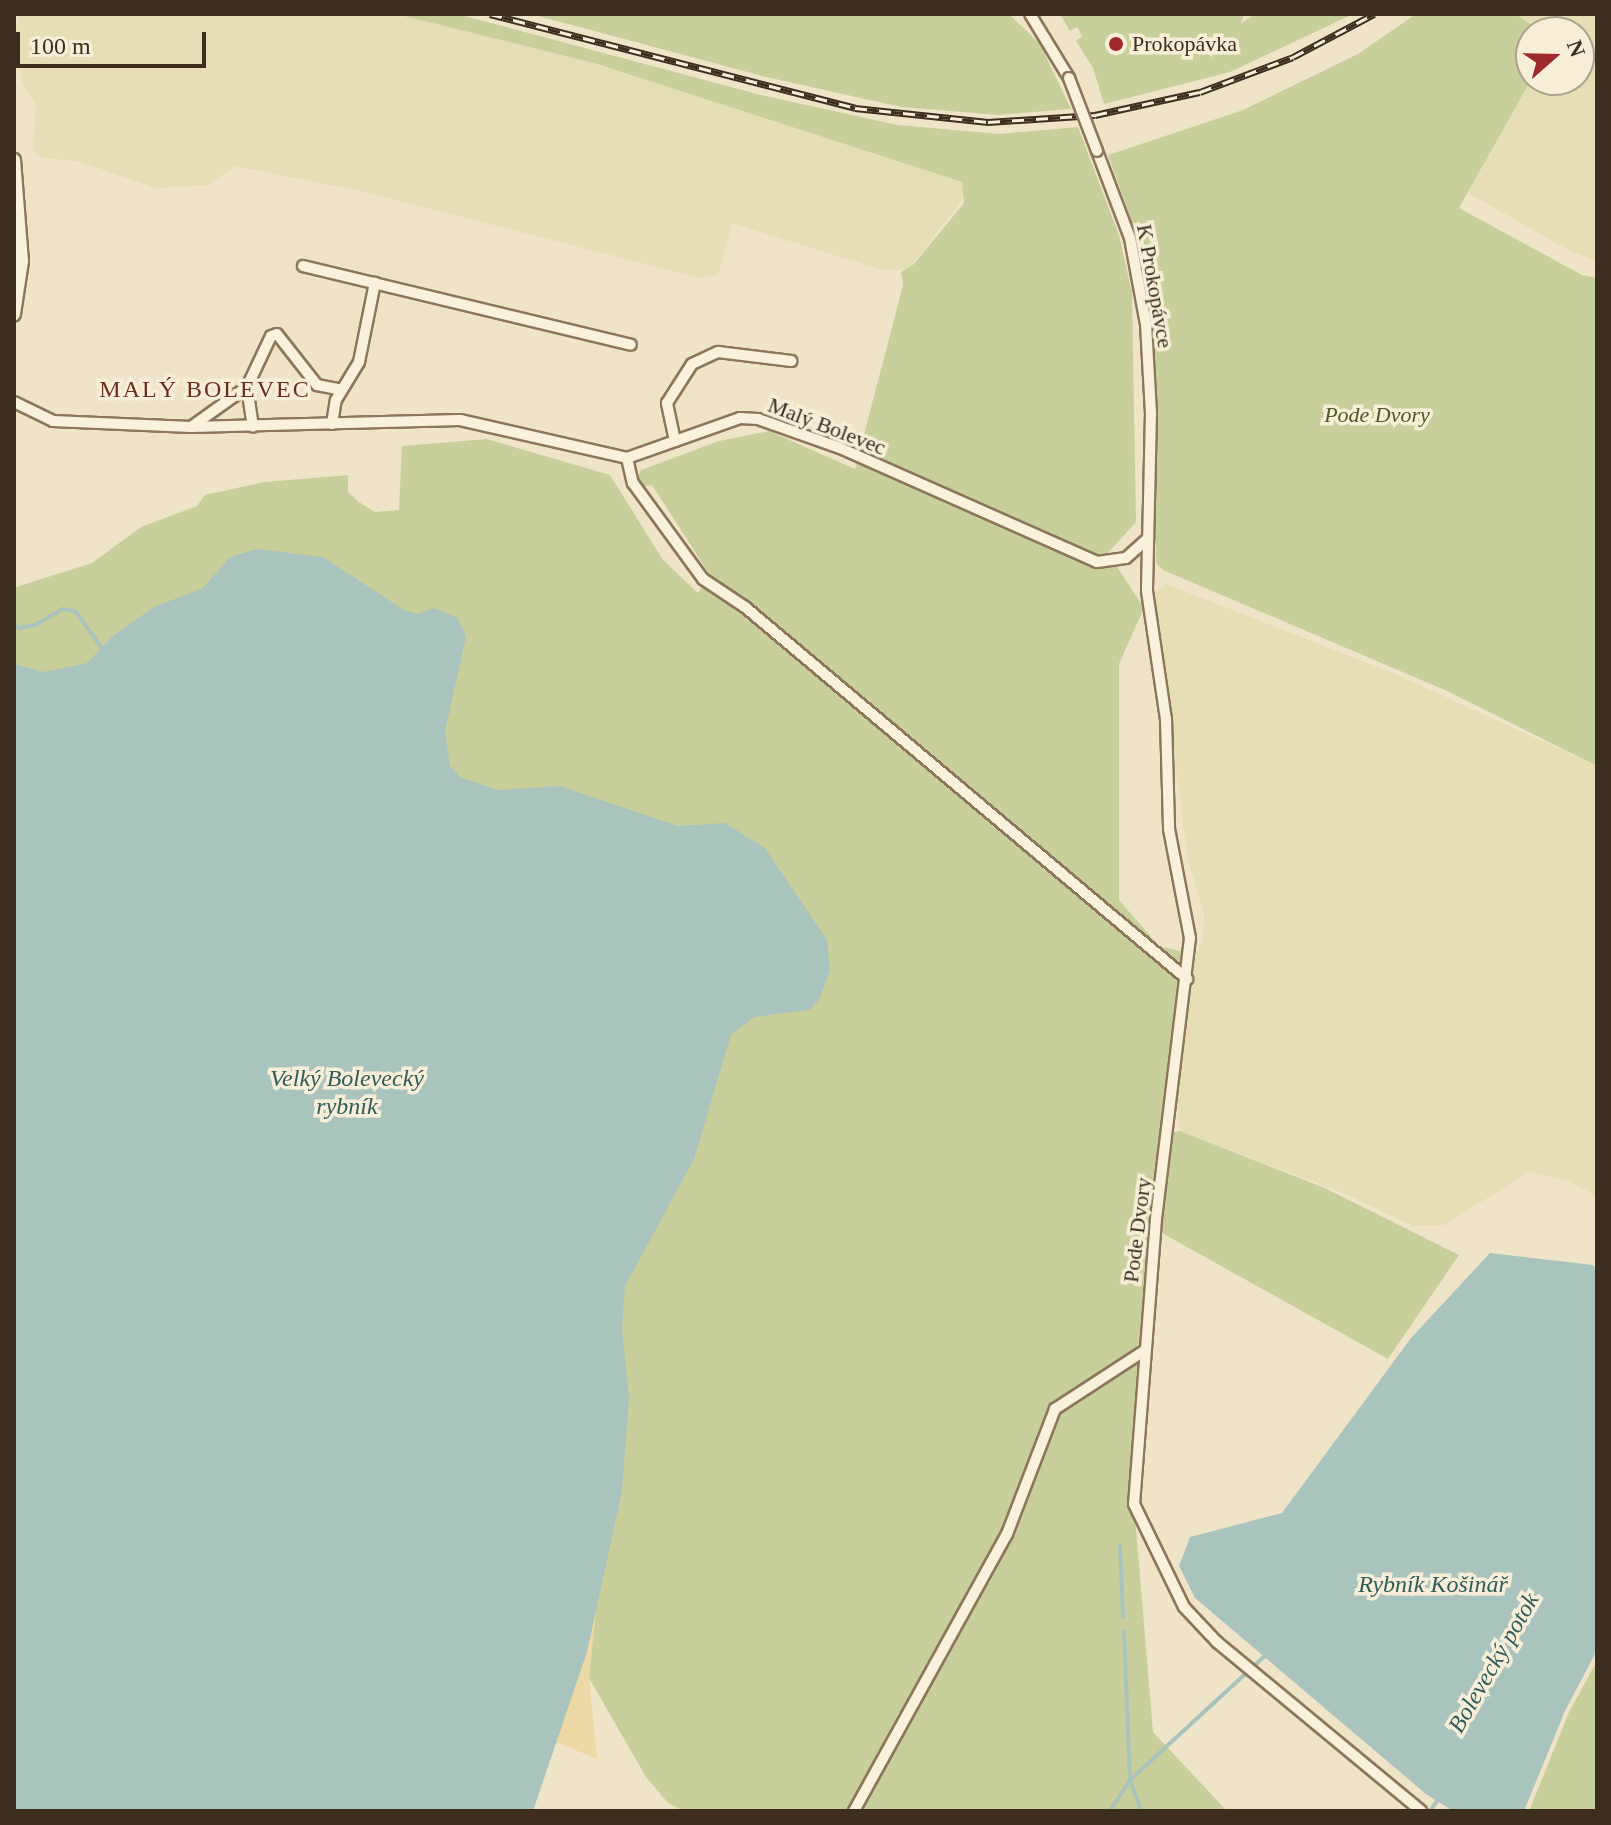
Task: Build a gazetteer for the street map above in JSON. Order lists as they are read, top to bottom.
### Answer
{
  "streets": {
    "street": ["K Prokopávce", "Malý Bolevec", "Pode Dvory"]
  },
  "crossings": [
    ["K Prokopávce", "Malý Bolevec"],
    ["K Prokopávce", "Pode Dvory"],
    ["Malý Bolevec", "Pode Dvory"]
  ],
  "districts": ["MALÝ BOLEVEC"],
  "water": ["Velký Bolevecký rybník", "Rybník Košinář", "Bolevecký potok"],
  "parks": ["Pode Dvory"],
  "places": ["Prokopávka"],
  "scale_bar": "100 m",
  "north": "right"
}
